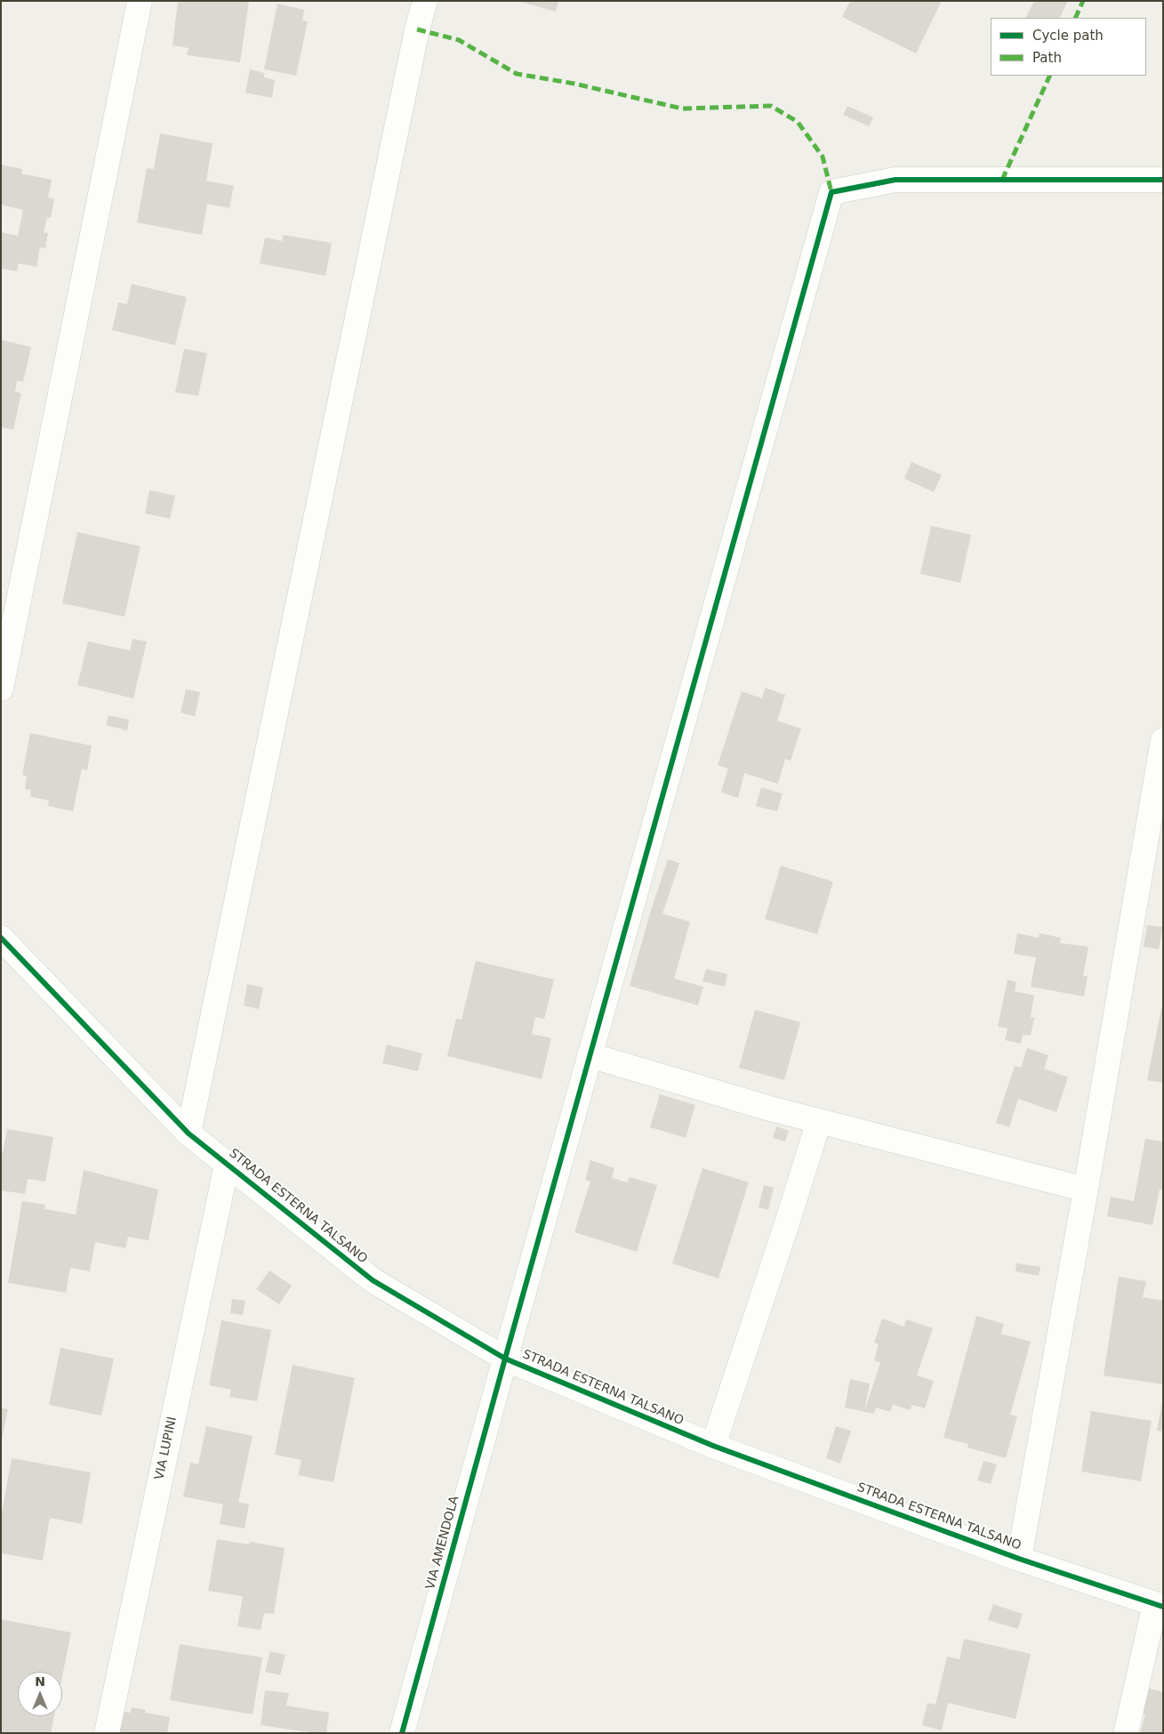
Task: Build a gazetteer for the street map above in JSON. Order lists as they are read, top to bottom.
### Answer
{
  "streets": {
    "street": ["STRADA ESTERNA TALSANO", "VIA LUPINI", "VIA AMENDOLA"]
  },
  "crossings": [
    ["STRADA ESTERNA TALSANO", "VIA LUPINI"],
    ["STRADA ESTERNA TALSANO", "VIA AMENDOLA"]
  ],
  "legend": ["Cycle path", "Path"],
  "north": "top"
}
